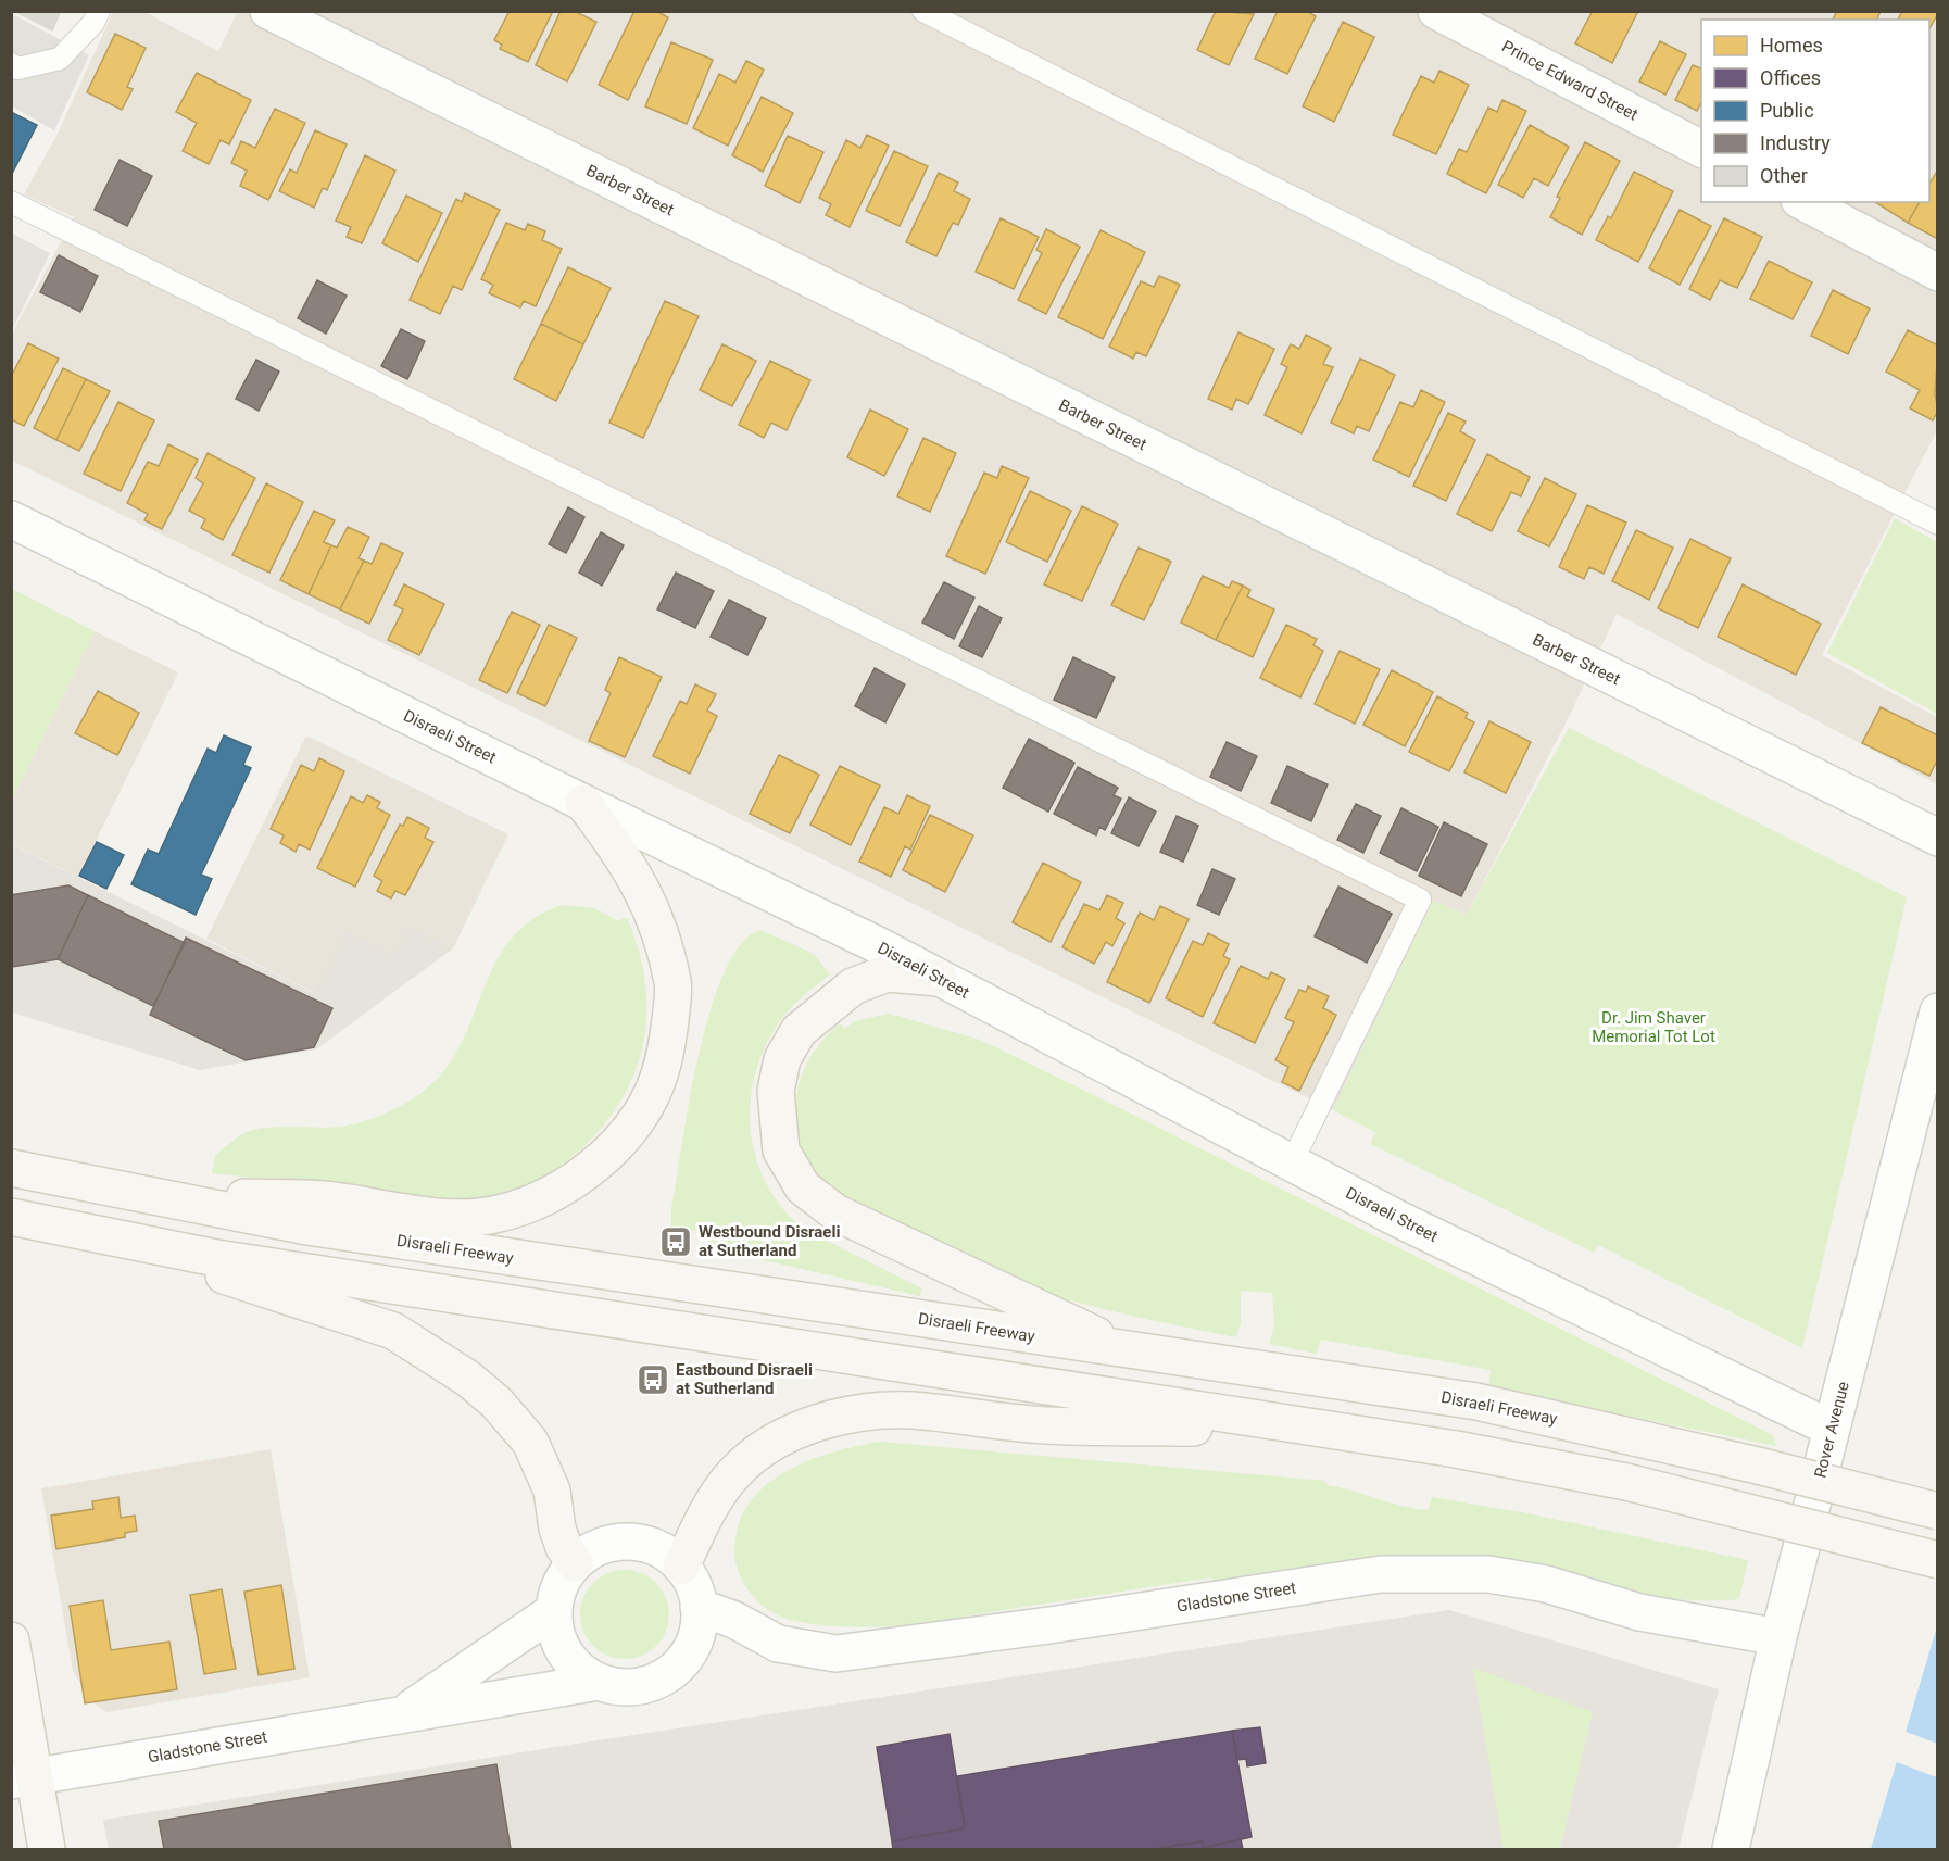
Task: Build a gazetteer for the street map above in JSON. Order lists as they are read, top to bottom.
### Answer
{
  "streets": {
    "main road": ["Disraeli Freeway"],
    "street": [
      "Prince Edward Street",
      "Barber Street",
      "Disraeli Street",
      "Rover Avenue",
      "Gladstone Street"
    ]
  },
  "crossings": [
    ["Disraeli Street", "Rover Avenue"],
    ["Rover Avenue", "Gladstone Street"]
  ],
  "parks": ["Dr. Jim Shaver Memorial Tot Lot"],
  "places": {
    "bus stop": ["Westbound Disraeli at Sutherland", "Eastbound Disraeli at Sutherland"]
  },
  "legend": [
    "Homes",
    "Offices",
    "Public",
    "Industry",
    "Other"
  ]
}
